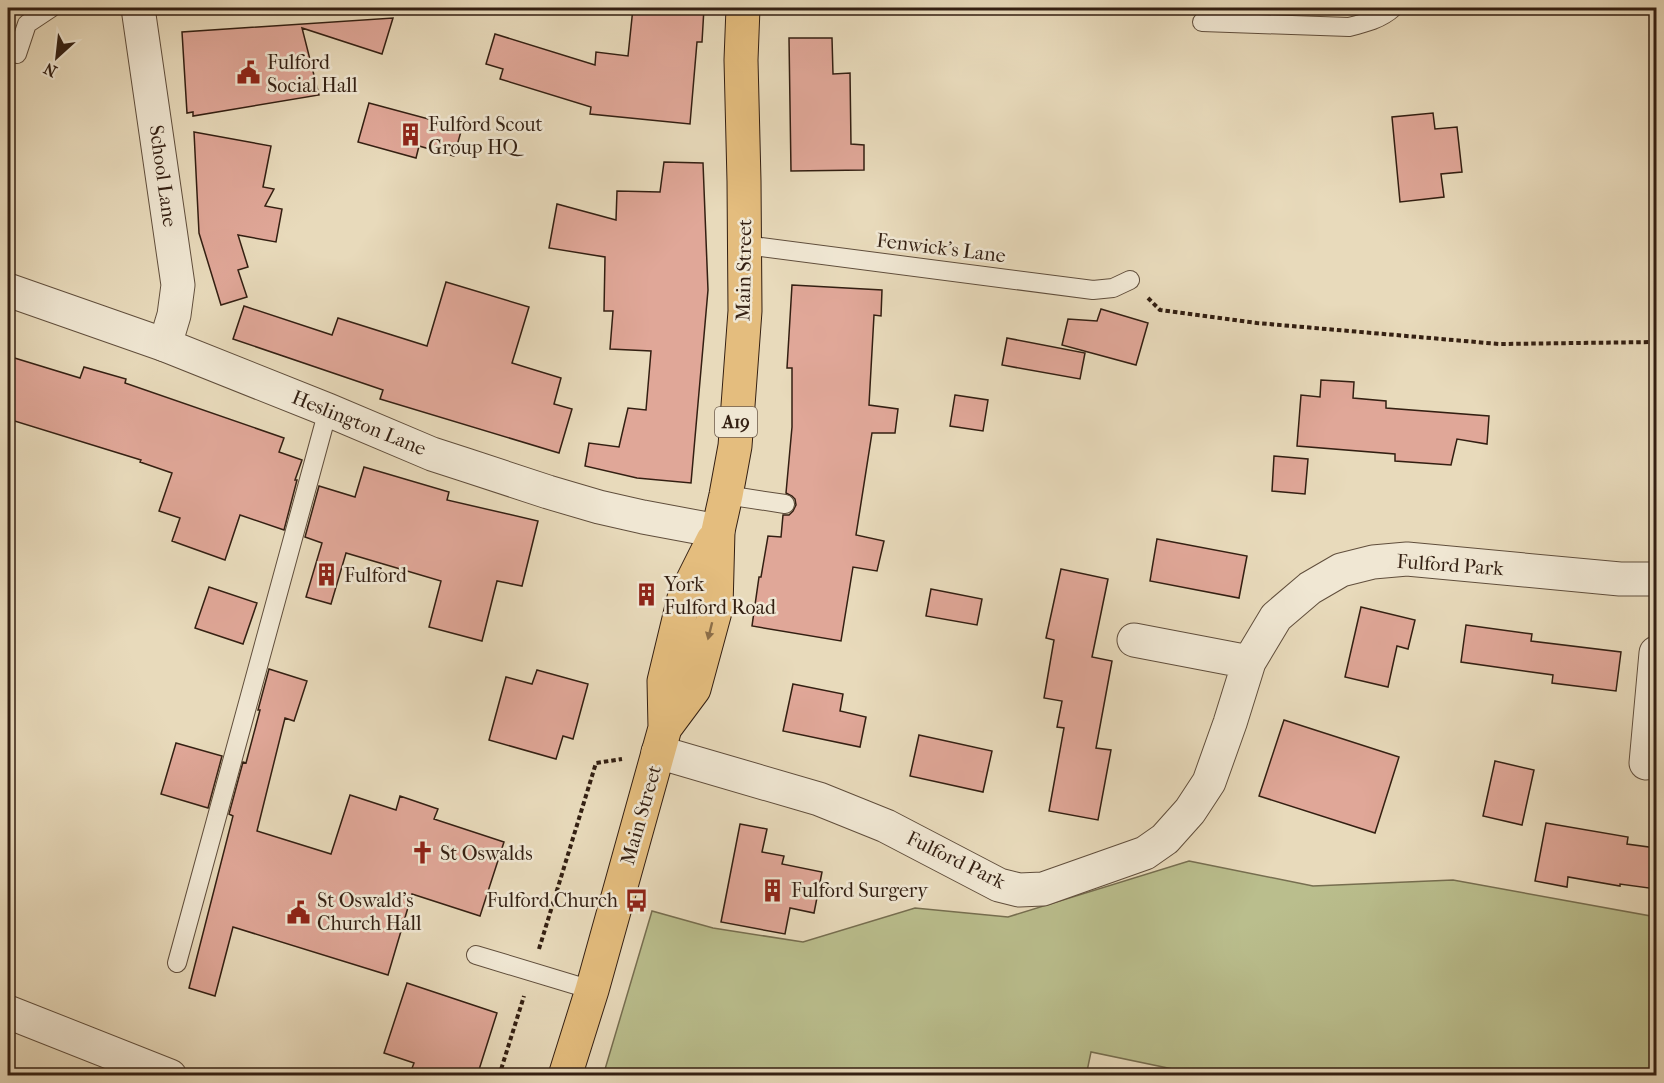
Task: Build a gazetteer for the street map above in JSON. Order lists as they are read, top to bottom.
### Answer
{
  "streets": {
    "main road": ["Main Street", "A19"],
    "street": ["School Lane", "Heslington Lane", "Fulford Park"],
    "lane": ["Fenwick's Lane"]
  },
  "crossings": [
    ["School Lane", "Heslington Lane"],
    ["Fenwick's Lane", "Main Street"],
    ["Main Street", "Heslington Lane"],
    ["Main Street", "Fulford Park"]
  ],
  "places": {
    "public building": ["Fulford Social Hall", "St Oswald's Church Hall"],
    "building": [
      "Fulford Scout Group HQ",
      "Fulford",
      "York Fulford Road",
      "Fulford Surgery"
    ],
    "church": ["St Oswalds"],
    "bus stop": ["Fulford Church"]
  },
  "north": "bottom left"
}
